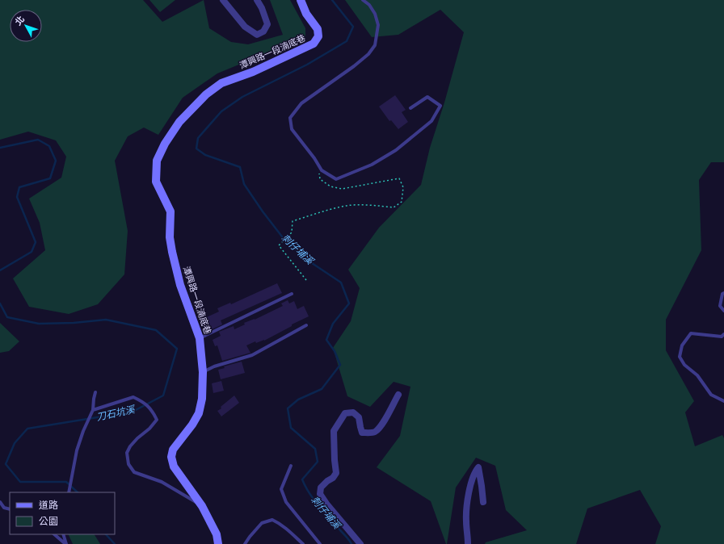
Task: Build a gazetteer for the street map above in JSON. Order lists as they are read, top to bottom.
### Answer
{
  "streets": {
    "street": ["潭興路一段湳底巷"]
  },
  "water": ["刺仔埔溪", "刀石坑溪"],
  "legend": ["道路", "公園"],
  "north": "top left"
}
